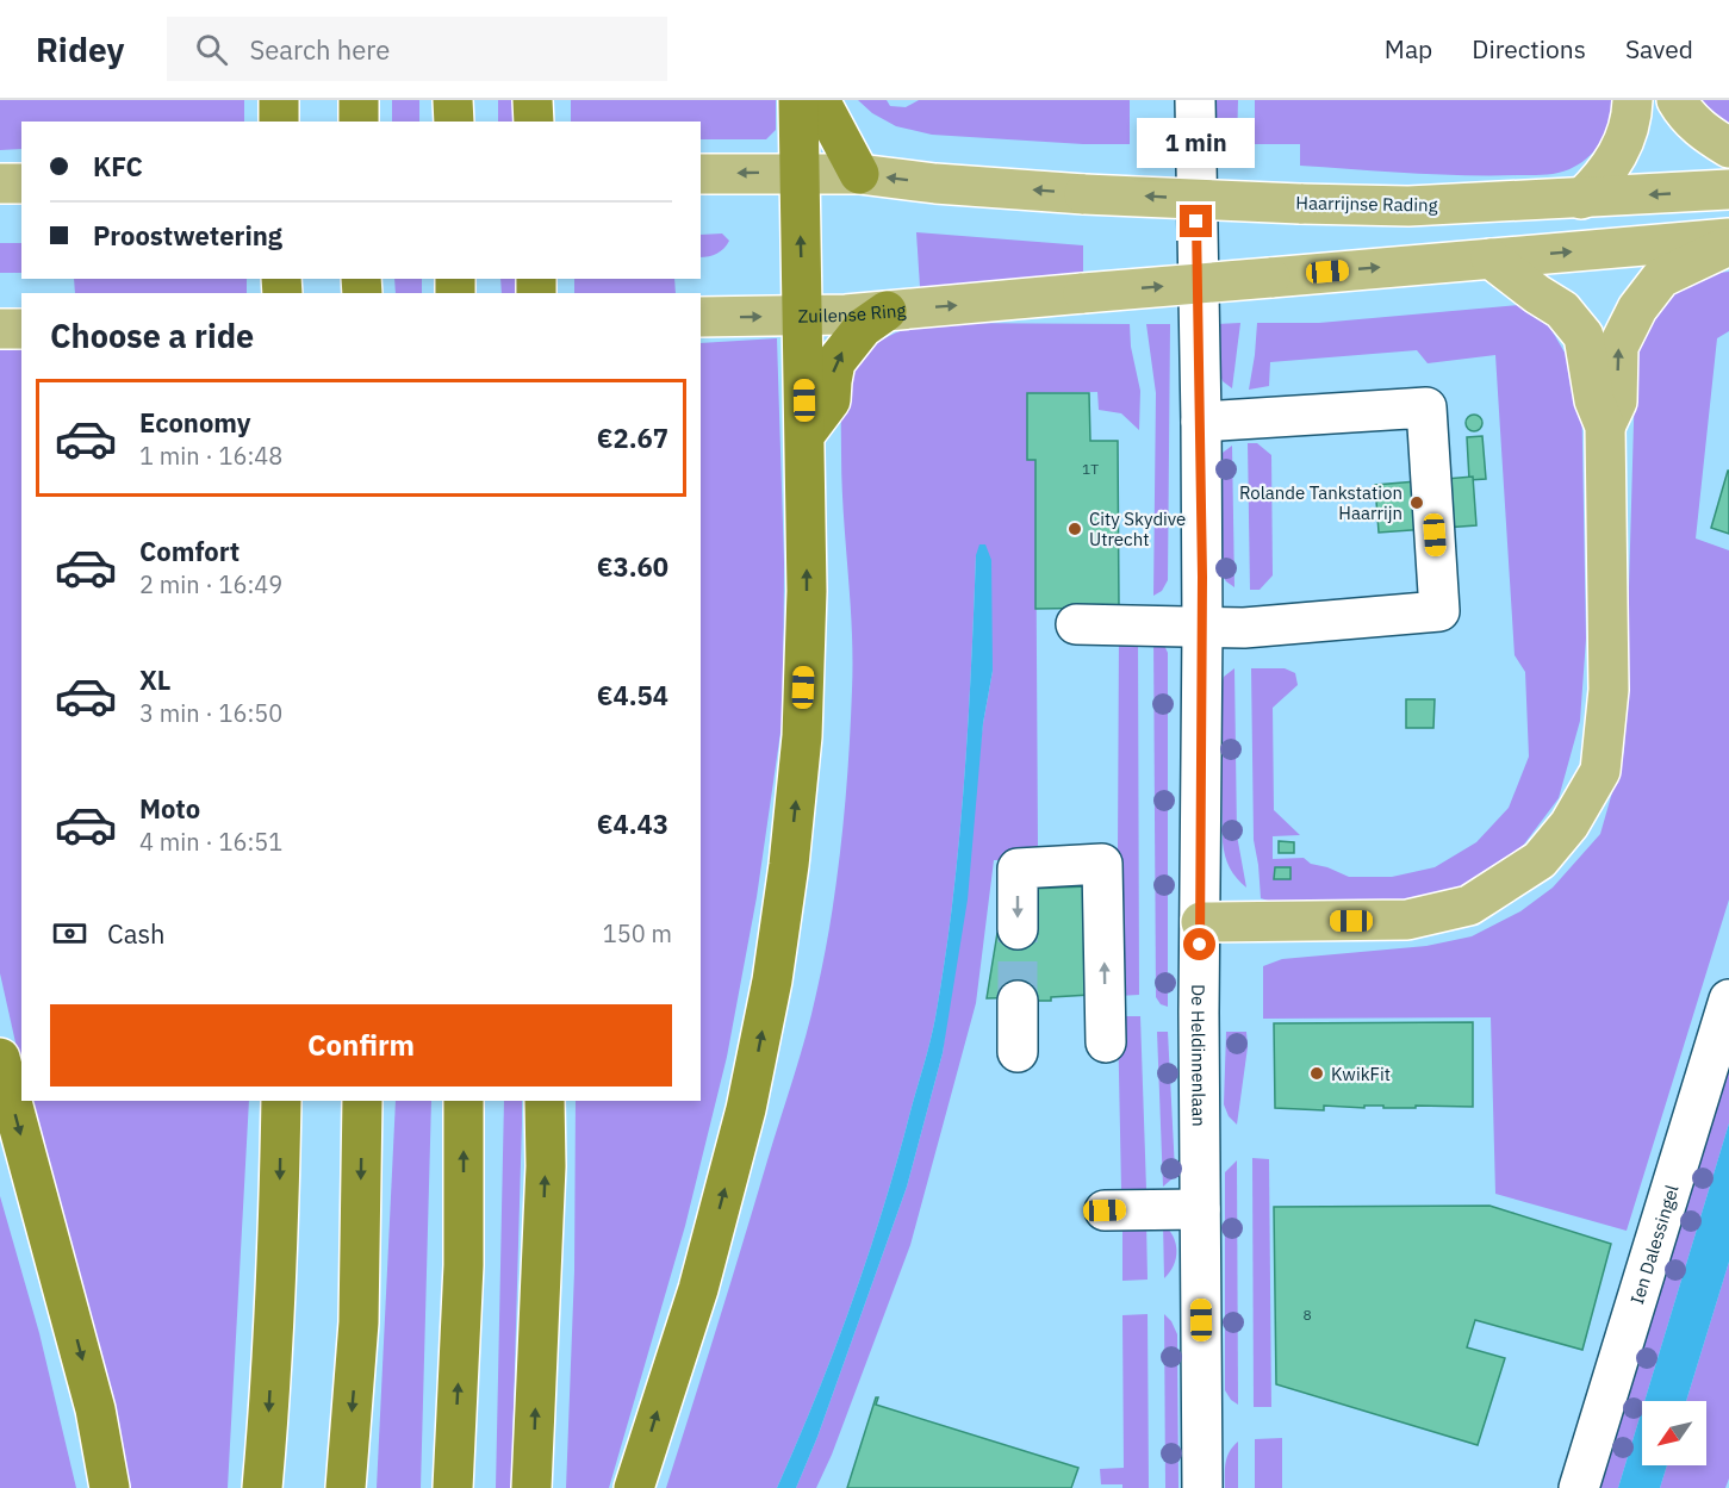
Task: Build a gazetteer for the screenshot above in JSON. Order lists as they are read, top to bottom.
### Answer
{
  "streets": {
    "main road": ["Haarrijnse Rading", "Zuilense Ring"],
    "street": ["De Heldinnenlaan", "Ien Dalessingel"]
  },
  "one_way": ["Haarrijnse Rading", "Zuilense Ring"],
  "places": ["Rolande Tankstation Haarrijn", "City Skydive Utrecht", "KwikFit"],
  "house_numbers": ["1T", "8"],
  "north": "bottom left",
  "page": {
    "header": "Ridey",
    "search": "Search here",
    "nav": ["Map", "Directions", "Saved"],
    "bubble": "1 min",
    "banner": ["KFC", "Proostwetering"],
    "heading": "Choose a ride",
    "list": [
      {
        "name": "Economy",
        "note": "1 min · 16:48",
        "value": "€2.67"
      },
      {
        "name": "Comfort",
        "note": "2 min · 16:49",
        "value": "€3.60"
      },
      {
        "name": "XL",
        "note": "3 min · 16:50",
        "value": "€4.54"
      },
      {
        "name": "Moto",
        "note": "4 min · 16:51",
        "value": "€4.43"
      }
    ],
    "pay": ["Cash", "150 m"],
    "buttons": "Confirm"
  }
}
